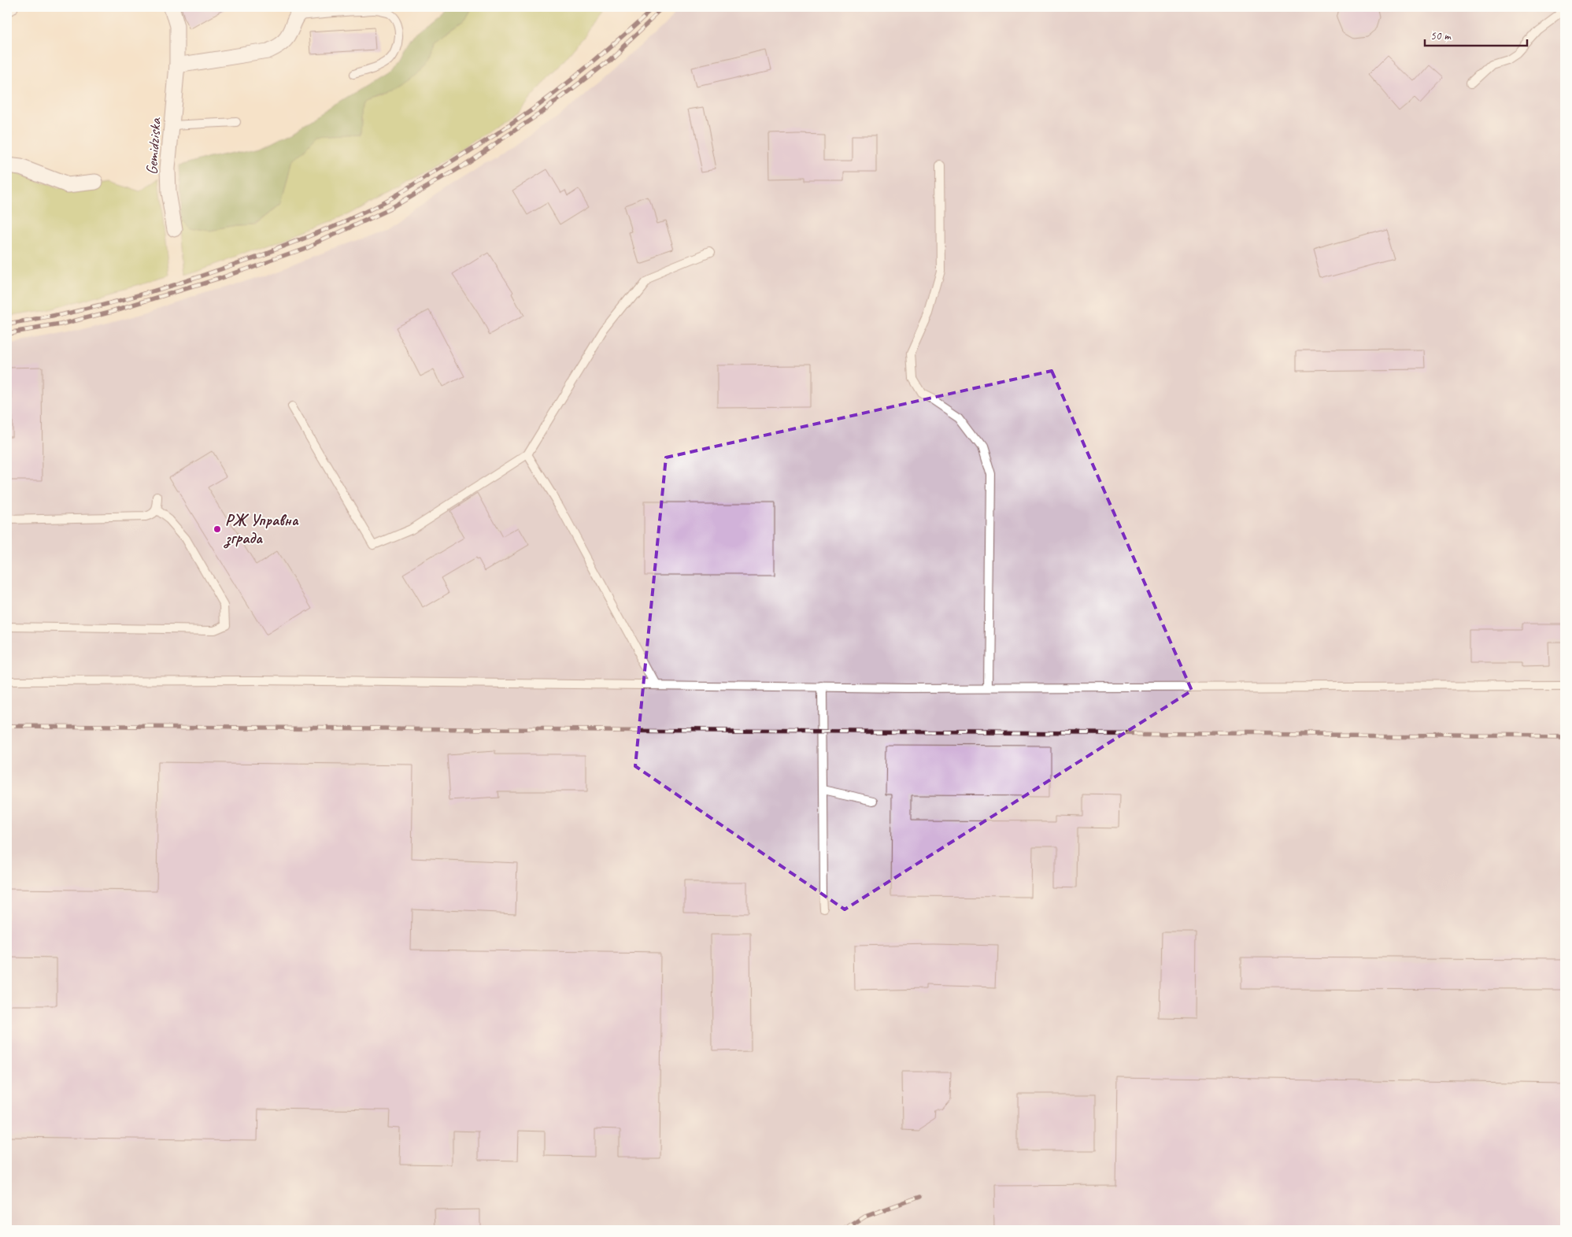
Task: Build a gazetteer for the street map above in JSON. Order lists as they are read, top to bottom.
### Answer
{
  "streets": {
    "street": ["Gemidziska"]
  },
  "places": ["РЖ Управна зграда"],
  "scale_bar": "50 m"
}
